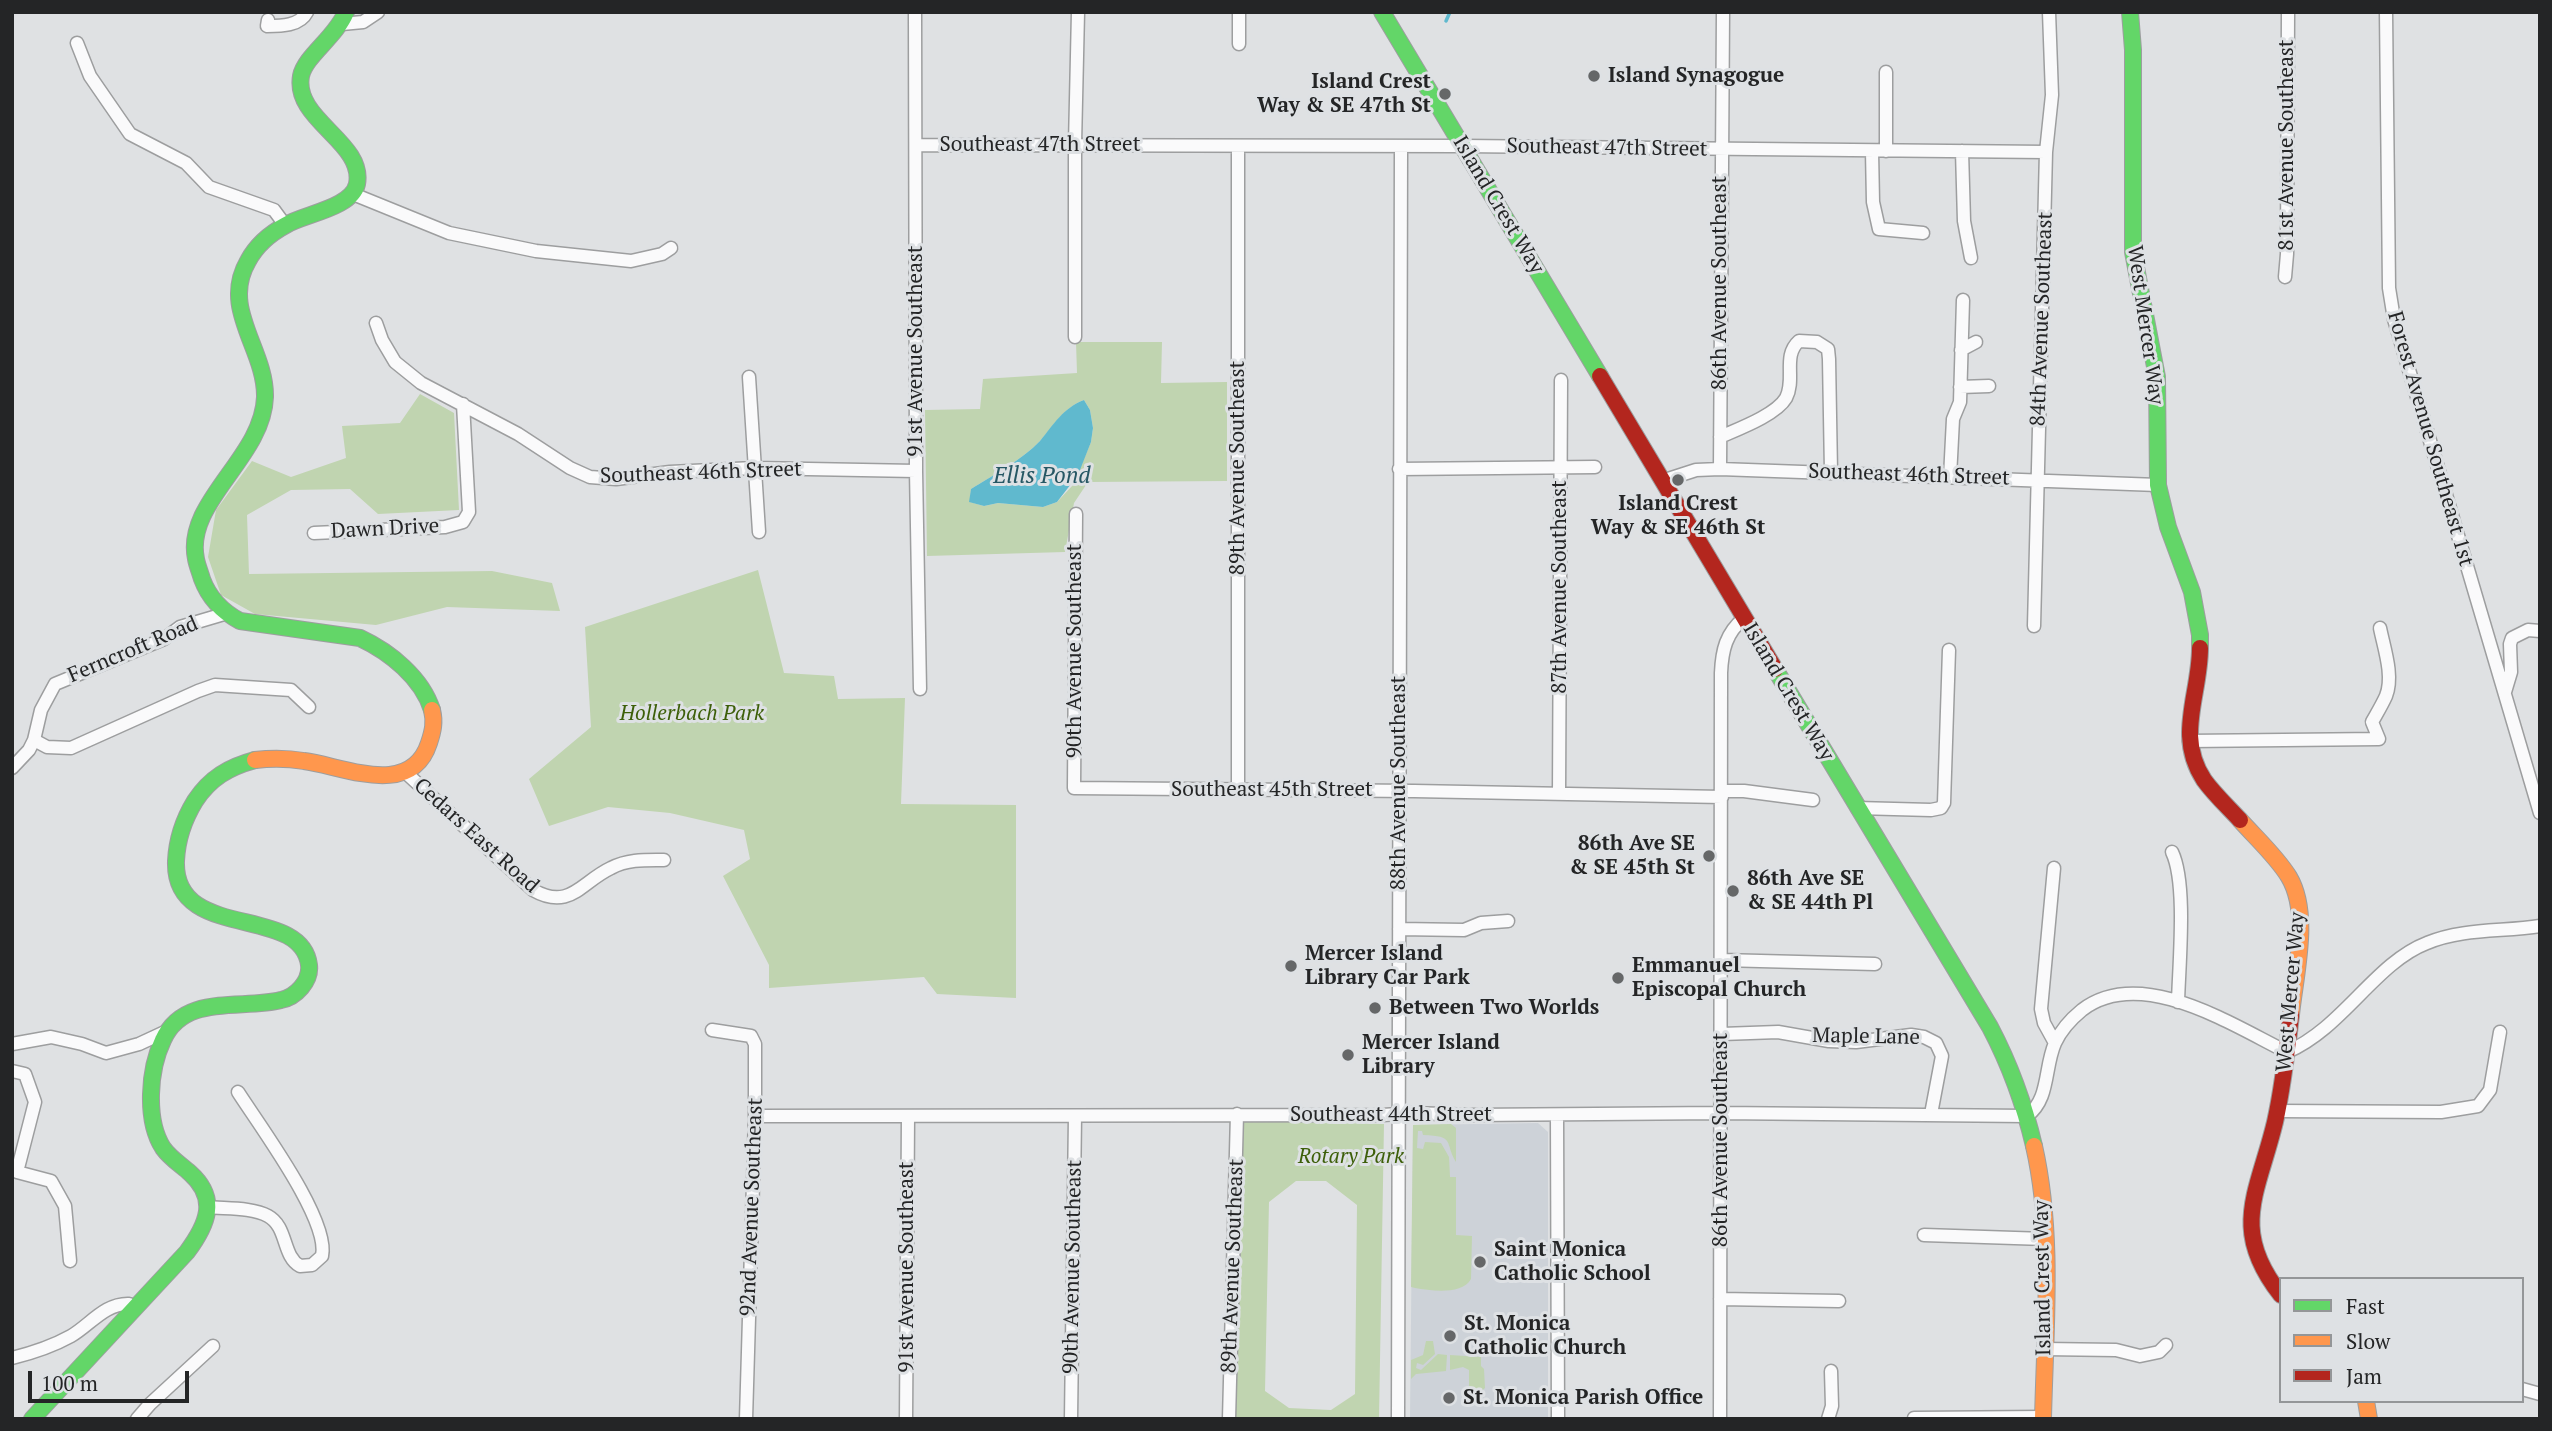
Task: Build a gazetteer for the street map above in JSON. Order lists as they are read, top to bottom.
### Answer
{
  "streets": {
    "street": [
      "Southeast 47th Street",
      "81st Avenue Southeast",
      "Island Crest Way",
      "86th Avenue Southeast",
      "84th Avenue Southeast",
      "West Mercer Way",
      "91st Avenue Southeast",
      "Forest Avenue Southeast 1st",
      "89th Avenue Southeast",
      "Southeast 46th Street",
      "Dawn Drive",
      "87th Avenue Southeast",
      "Ferncroft Road",
      "90th Avenue Southeast",
      "88th Avenue Southeast",
      "Southeast 45th Street",
      "Cedars East Road",
      "Maple Lane",
      "Southeast 44th Street",
      "92nd Avenue Southeast"
    ]
  },
  "crossings": [
    ["Southeast 47th Street", "Island Crest Way"],
    ["Southeast 47th Street", "86th Avenue Southeast"],
    ["Southeast 47th Street", "84th Avenue Southeast"],
    ["Southeast 47th Street", "91st Avenue Southeast"],
    ["Southeast 47th Street", "89th Avenue Southeast"],
    ["Southeast 47th Street", "88th Avenue Southeast"],
    ["Island Crest Way", "86th Avenue Southeast"],
    ["Island Crest Way", "Southeast 46th Street"],
    ["Island Crest Way", "Southeast 44th Street"],
    ["86th Avenue Southeast", "Southeast 46th Street"],
    ["86th Avenue Southeast", "Southeast 45th Street"],
    ["86th Avenue Southeast", "Maple Lane"],
    ["86th Avenue Southeast", "Southeast 44th Street"],
    ["84th Avenue Southeast", "Southeast 46th Street"],
    ["West Mercer Way", "Southeast 46th Street"],
    ["91st Avenue Southeast", "Southeast 46th Street"],
    ["91st Avenue Southeast", "Southeast 44th Street"],
    ["89th Avenue Southeast", "Southeast 45th Street"],
    ["89th Avenue Southeast", "Southeast 44th Street"],
    ["Southeast 46th Street", "Dawn Drive"],
    ["87th Avenue Southeast", "Southeast 45th Street"],
    ["90th Avenue Southeast", "Southeast 45th Street"],
    ["90th Avenue Southeast", "Southeast 44th Street"],
    ["88th Avenue Southeast", "Southeast 45th Street"],
    ["88th Avenue Southeast", "Southeast 44th Street"],
    ["Maple Lane", "Southeast 44th Street"],
    ["Southeast 44th Street", "92nd Avenue Southeast"]
  ],
  "water": ["Ellis Pond"],
  "parks": ["Hollerbach Park", "Rotary Park"],
  "places": [
    "Island Synagogue",
    "Island Crest Way & SE 47th St",
    "Island Crest Way & SE 46th St",
    "86th Ave SE & SE 45th St",
    "86th Ave SE & SE 44th Pl",
    "Mercer Island Library Car Park",
    "Emmanuel Episcopal Church",
    "Between Two Worlds",
    "Mercer Island Library",
    "Saint Monica Catholic School",
    "St. Monica Catholic Church",
    "St. Monica Parish Office"
  ],
  "legend": ["Fast", "Slow", "Jam"],
  "scale_bar": "100 m"
}
